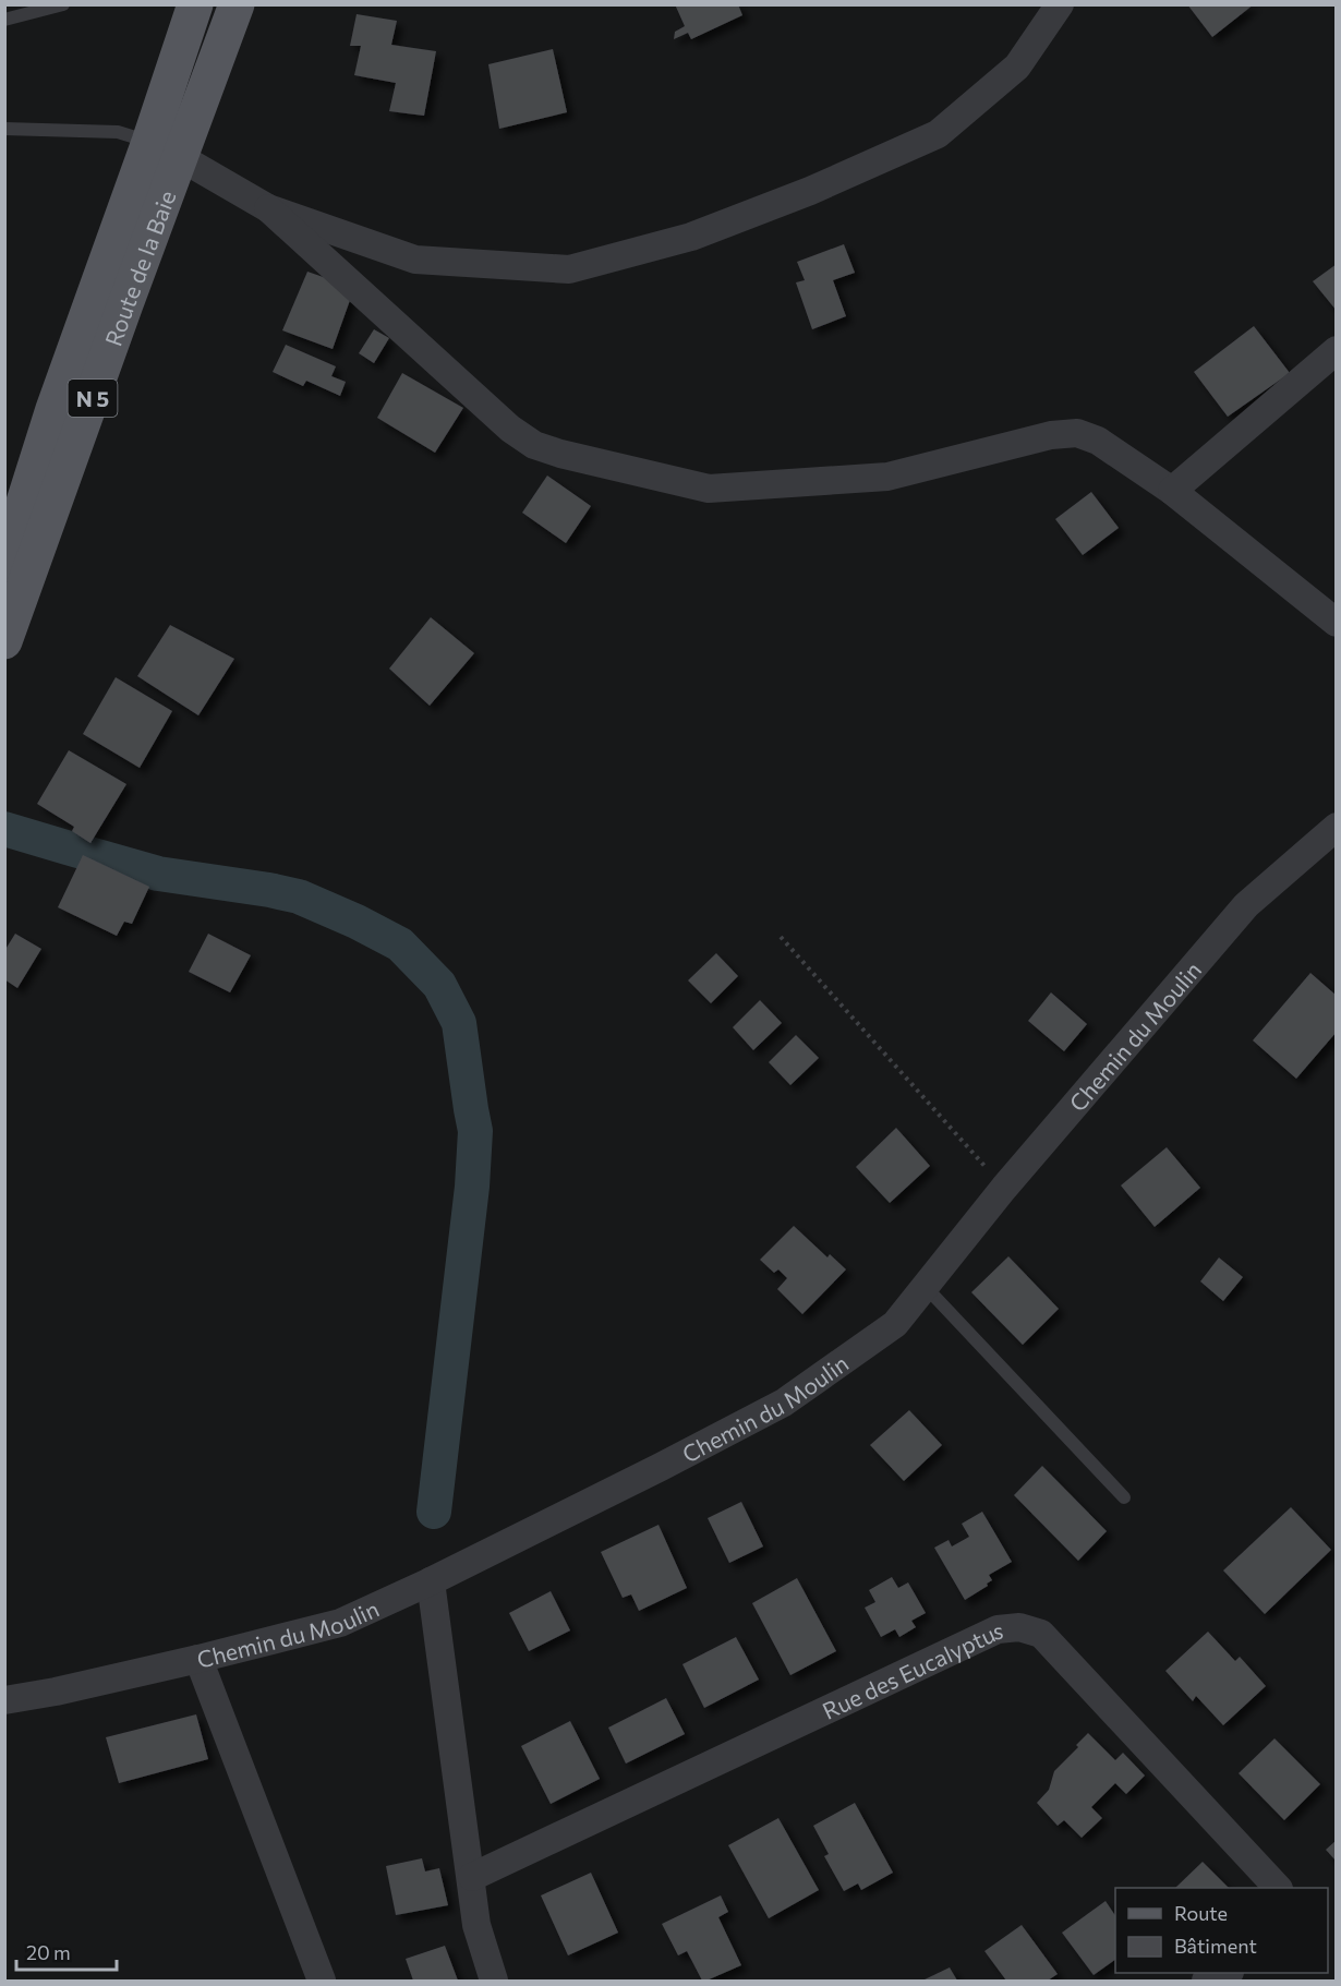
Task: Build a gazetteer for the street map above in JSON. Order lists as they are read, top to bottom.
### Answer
{
  "streets": {
    "main road": ["Route de la Baie", "N 5"],
    "street": ["Chemin du Moulin", "Rue des Eucalyptus"]
  },
  "legend": ["Route", "Bâtiment"],
  "scale_bar": "20 m"
}
